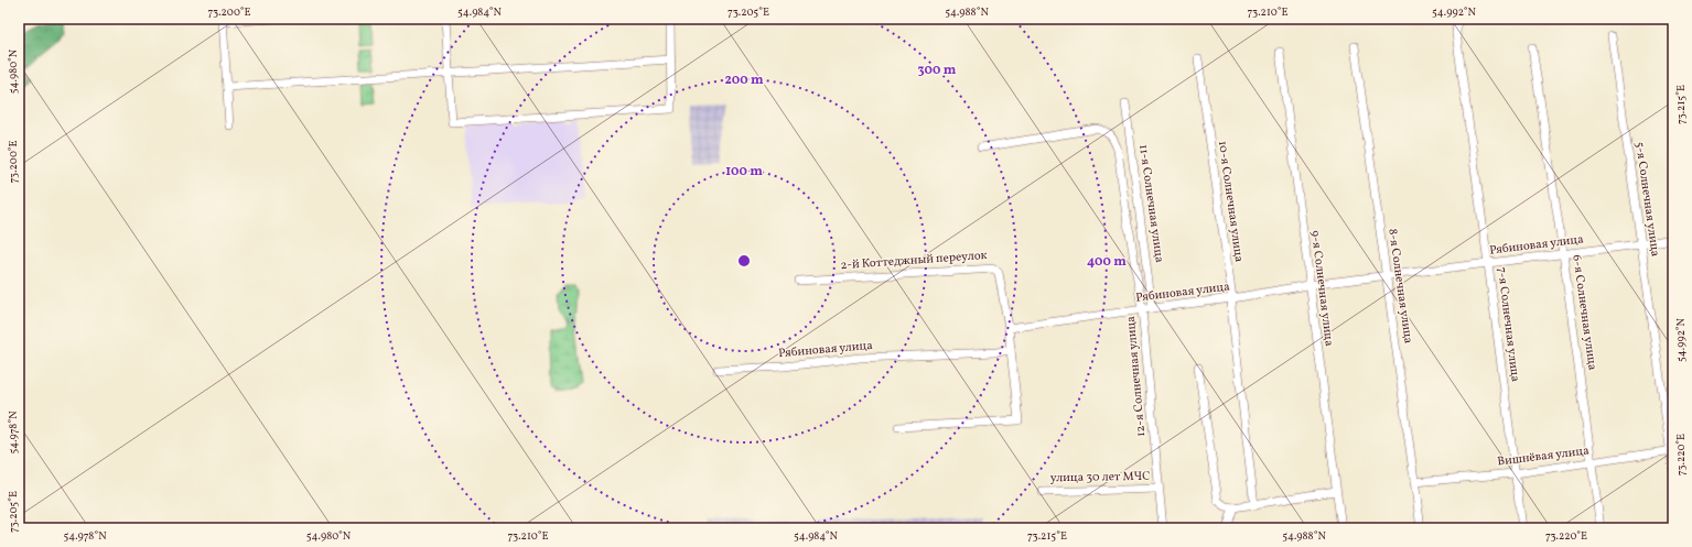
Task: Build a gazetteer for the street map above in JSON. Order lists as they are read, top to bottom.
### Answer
{
  "streets": {
    "street": [
      "5-я Солнечная улица",
      "10-я Солнечная улица",
      "11-я Солнечная улица",
      "Рябиновая улица",
      "2-й Коттеджный переулок",
      "8-я Солнечная улица",
      "9-я Солнечная улица",
      "6-я Солнечная улица",
      "7-я Солнечная улица",
      "12-я Солнечная улица",
      "Вишнёвая улица",
      "улица 30 лет МЧС"
    ]
  },
  "crossings": [
    ["5-я Солнечная улица", "Рябиновая улица"],
    ["5-я Солнечная улица", "Вишнёвая улица"],
    ["10-я Солнечная улица", "Рябиновая улица"],
    ["11-я Солнечная улица", "Рябиновая улица"],
    ["Рябиновая улица", "2-й Коттеджный переулок"],
    ["Рябиновая улица", "8-я Солнечная улица"],
    ["Рябиновая улица", "9-я Солнечная улица"],
    ["Рябиновая улица", "6-я Солнечная улица"],
    ["Рябиновая улица", "7-я Солнечная улица"],
    ["Рябиновая улица", "12-я Солнечная улица"],
    ["8-я Солнечная улица", "Вишнёвая улица"],
    ["6-я Солнечная улица", "Вишнёвая улица"],
    ["7-я Солнечная улица", "Вишнёвая улица"],
    ["12-я Солнечная улица", "улица 30 лет МЧС"]
  ],
  "coordinates": [
    "73.200°E",
    "54.984°N",
    "73.205°E",
    "54.988°N",
    "73.210°E",
    "54.992°N",
    "54.980°N",
    "73.215°E",
    "54.978°N",
    "73.220°E"
  ],
  "rings": [
    "300 m",
    "200 m",
    "100 m",
    "400 m"
  ]
}
